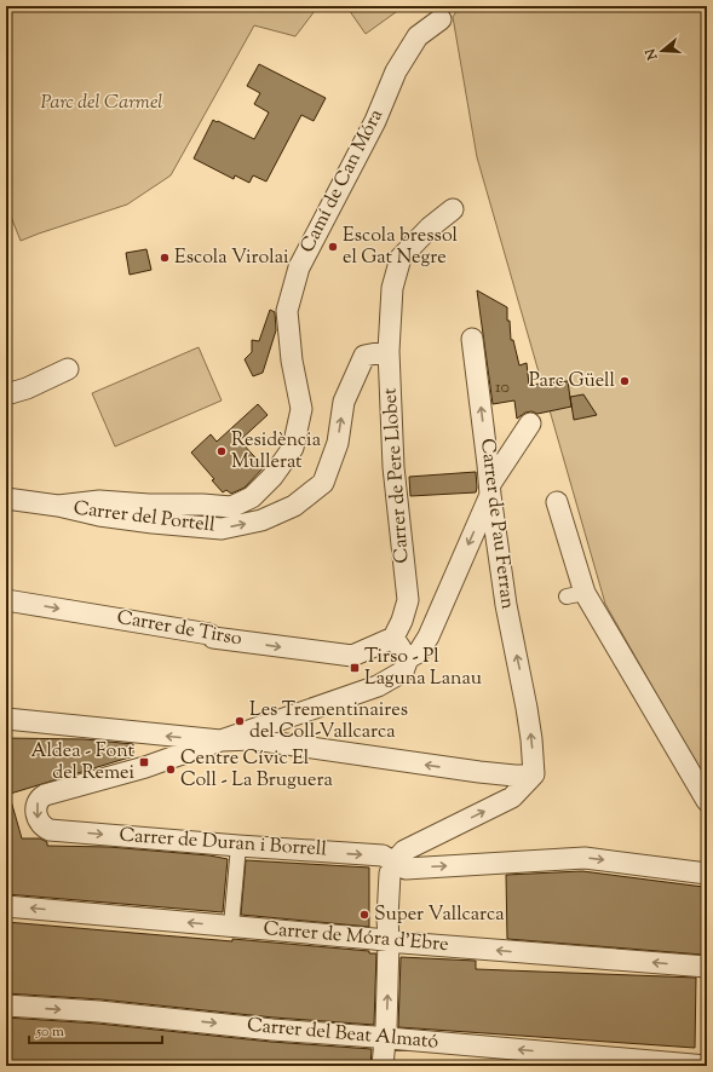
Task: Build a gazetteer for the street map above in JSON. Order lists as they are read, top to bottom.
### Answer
{
  "streets": {
    "street": [
      "Camí de Can Móra",
      "Carrer de Pere Llobet",
      "Carrer del Portell",
      "Carrer de Pau Ferran",
      "Carrer de Tirso",
      "Carrer de Duran i Borrell",
      "Carrer de Móra d'Ebre",
      "Carrer del Beat Almató"
    ]
  },
  "crossings": [
    ["Camí de Can Móra", "Carrer del Portell"],
    ["Carrer de Pere Llobet", "Carrer del Portell"],
    ["Carrer de Pere Llobet", "Carrer de Tirso"]
  ],
  "one_way": ["Carrer del Portell"],
  "parks": ["Parc del Carmel"],
  "places": {
    "other": [
      "Escola bressol el Gat Negre",
      "Escola Virolai",
      "Parc Güell",
      "Residència Mullerat",
      "Les Trementinaires del Coll-Vallcarca",
      "Centre Cívic El Coll - La Bruguera",
      "Super Vallcarca"
    ],
    "transit": ["Tirso - Pl Laguna Lanau", "Aldea - Font del Remei"]
  },
  "house_numbers": ["10"],
  "scale_bar": "50 m",
  "north": "left"
}
